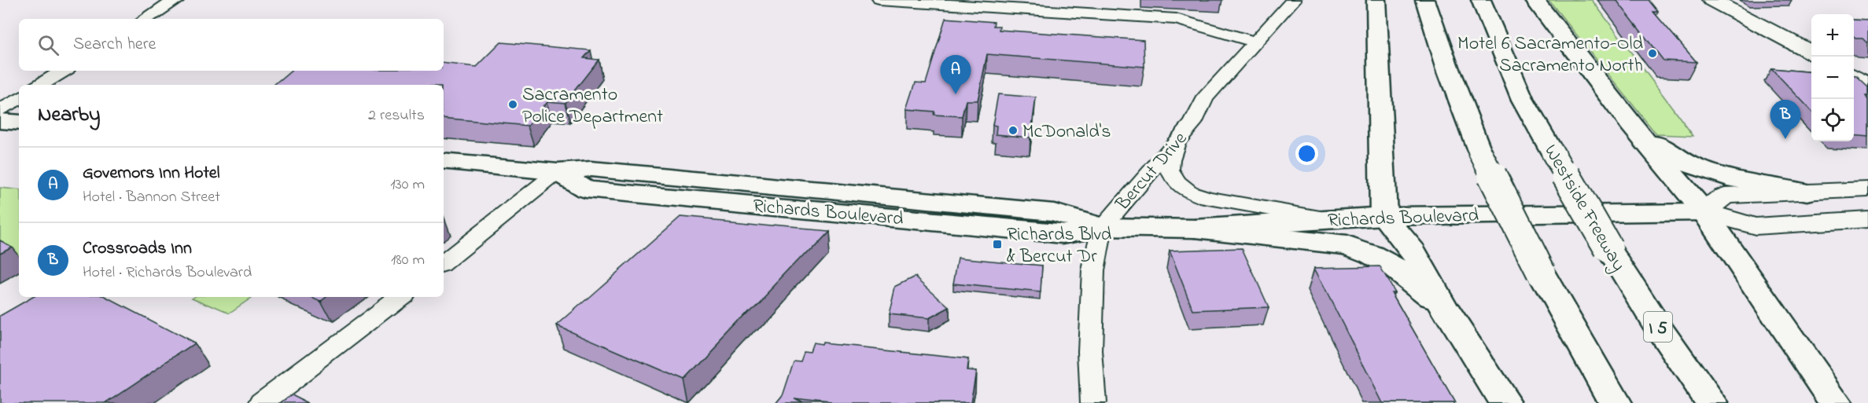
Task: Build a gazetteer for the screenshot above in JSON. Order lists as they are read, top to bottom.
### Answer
{
  "streets": {
    "main road": ["Westside Freeway", "Richards Boulevard", "I 5"],
    "street": ["Bercut Drive"]
  },
  "crossings": [
    ["Bercut Drive", "Richards Boulevard"]
  ],
  "places": {
    "other": ["Motel 6 Sacramento-Old Sacramento North", "Sacramento Police Department", "McDonald's"],
    "transit": ["Richards Blvd & Bercut Dr"]
  },
  "page": {
    "map_buttons": ["+", "−"],
    "search": "Search here",
    "pins": ["A", "B"],
    "heading": ["Nearby", "2 results"],
    "list": [
      {
        "mark": "A",
        "name": "Governors Inn Hotel",
        "note": "Hotel · Bannon Street",
        "value": "130 m"
      },
      {
        "mark": "B",
        "name": "Crossroads Inn",
        "note": "Hotel · Richards Boulevard",
        "value": "180 m"
      }
    ]
  }
}
